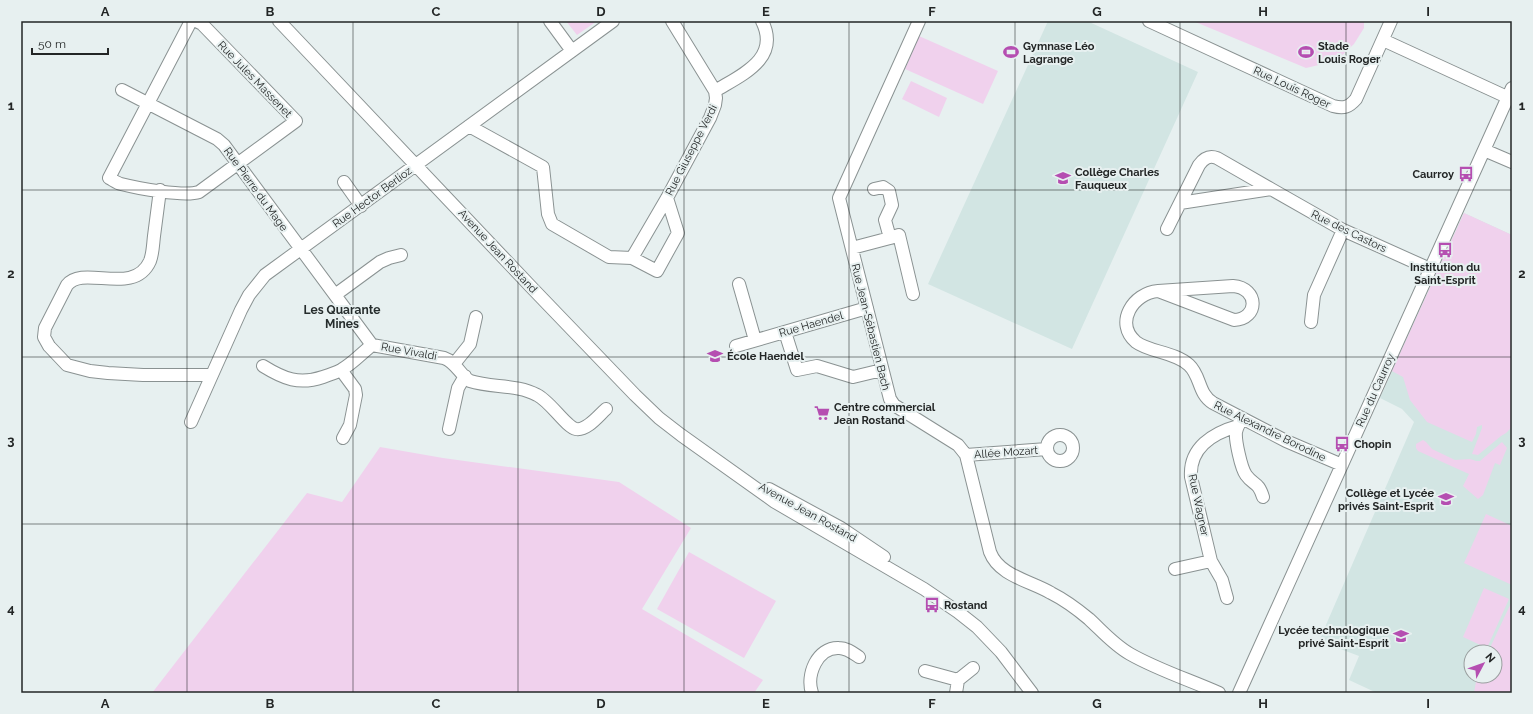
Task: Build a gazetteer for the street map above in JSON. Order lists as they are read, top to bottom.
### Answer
{
  "streets": {
    "street": [
      "Rue Jules Massenet",
      "Rue Louis Roger",
      "Rue Giuseppe Verdi",
      "Rue Pierre du Mage",
      "Rue Hector Berlioz",
      "Rue des Castors",
      "Avenue Jean Rostand",
      "Rue Haendel",
      "Rue Jean-Sébastien Bach",
      "Rue Vivaldi",
      "Rue du Caurroy",
      "Rue Alexandre Borodine",
      "Allée Mozart",
      "Rue Wagner"
    ]
  },
  "crossings": [
    ["Rue Jules Massenet", "Rue Pierre du Mage"],
    ["Rue Pierre du Mage", "Rue Hector Berlioz"],
    ["Rue Pierre du Mage", "Rue Vivaldi"],
    ["Rue Hector Berlioz", "Avenue Jean Rostand"],
    ["Rue Hector Berlioz", "Rue Vivaldi"],
    ["Rue des Castors", "Rue du Caurroy"],
    ["Rue Haendel", "Rue Jean-Sébastien Bach"],
    ["Rue Jean-Sébastien Bach", "Allée Mozart"],
    ["Rue du Caurroy", "Rue Alexandre Borodine"],
    ["Rue Alexandre Borodine", "Rue Wagner"]
  ],
  "districts": ["Les Quarante Mines"],
  "places": {
    "sports": ["Gymnase Léo Lagrange", "Stade Louis Roger"],
    "bus stop": [
      "Caurroy",
      "Institution du Saint-Esprit",
      "Chopin",
      "Rostand"
    ],
    "school or university": [
      "Collège Charles Fauqueux",
      "École Haendel",
      "Collège et Lycée privés Saint-Esprit",
      "Lycée technologique privé Saint-Esprit"
    ],
    "supermarket": ["Centre commercial Jean Rostand"]
  },
  "scale_bar": "50 m",
  "north": "top right",
  "grid": {
    "columns": [
      "A",
      "B",
      "C",
      "D",
      "E",
      "F",
      "G",
      "H",
      "I"
    ],
    "rows": [
      "1",
      "2",
      "3",
      "4"
    ]
  }
}
